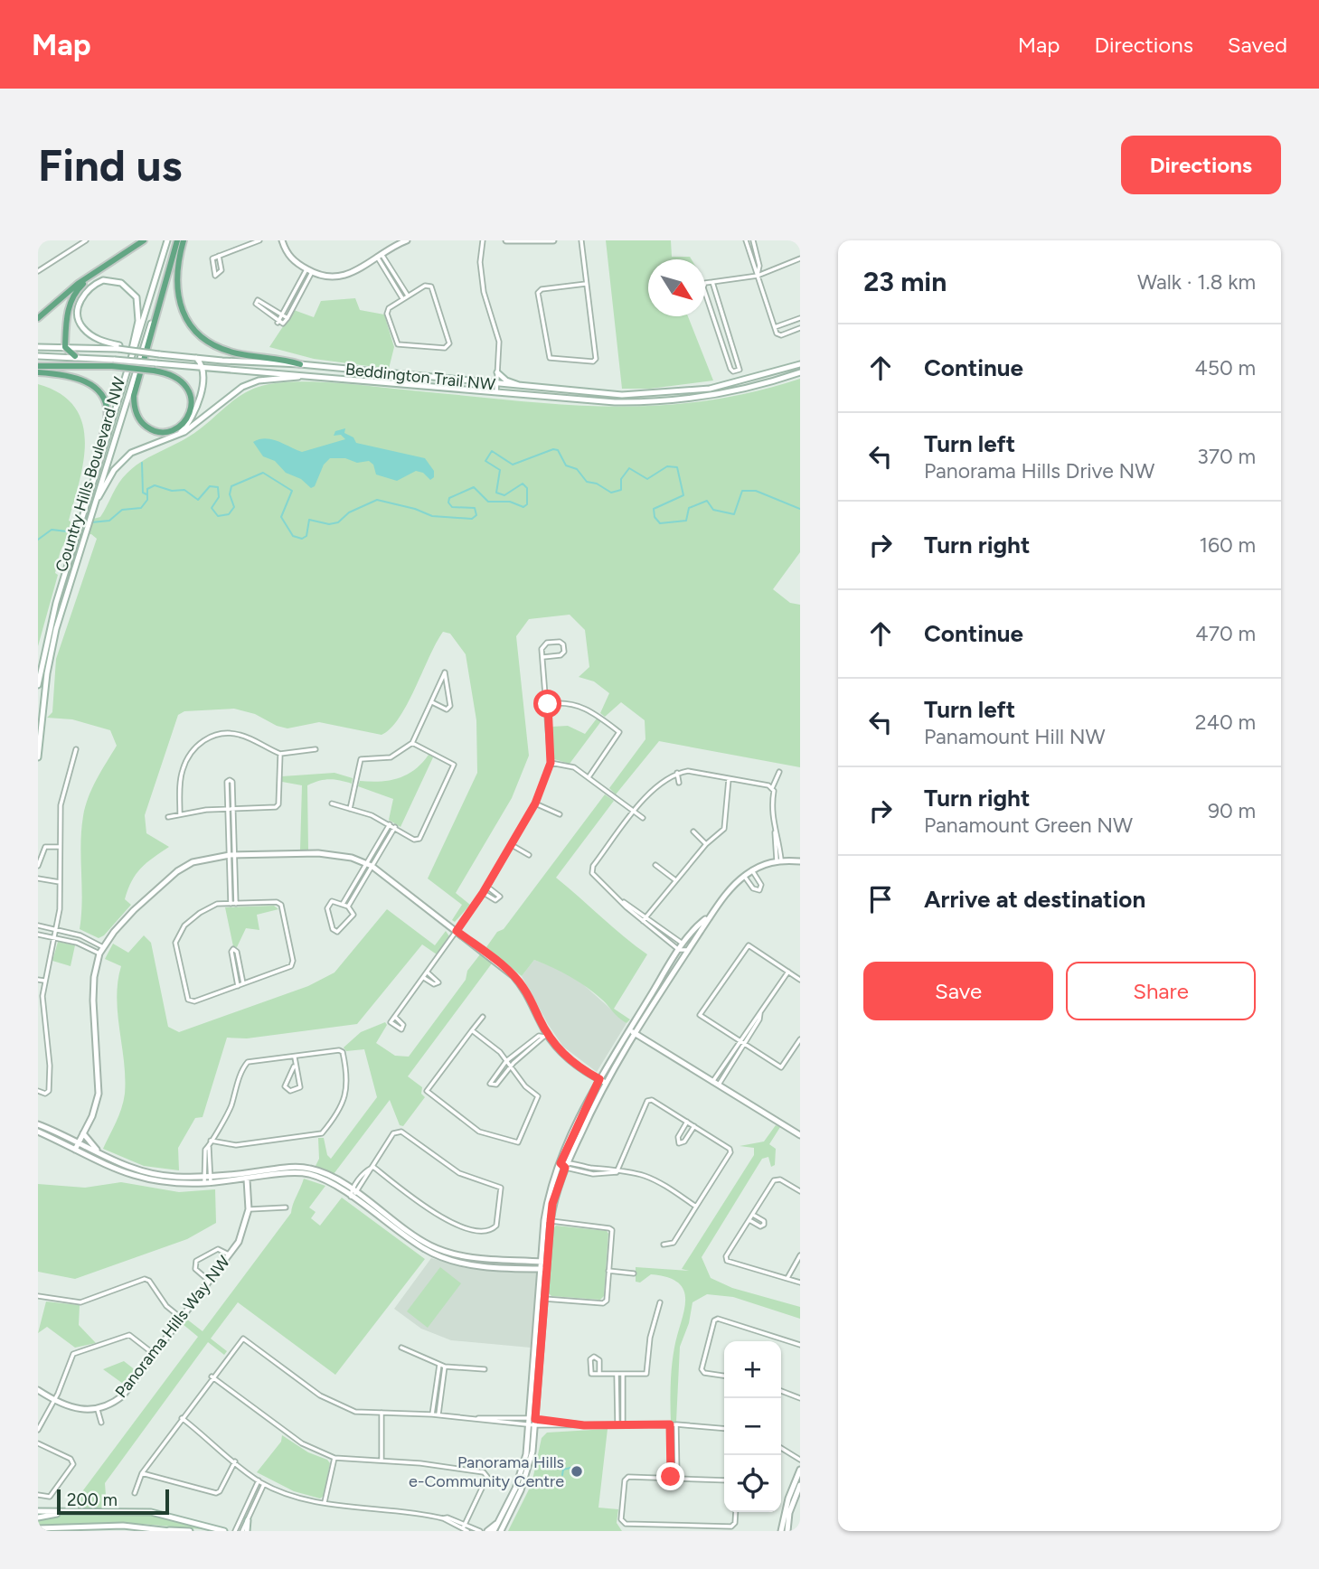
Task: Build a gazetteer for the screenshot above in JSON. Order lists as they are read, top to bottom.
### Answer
{
  "streets": {
    "main road": ["Country Hills Boulevard NW"],
    "street": ["Beddington Trail NW", "Panorama Hills Way NW"]
  },
  "places": ["Panorama Hills e-Community Centre"],
  "scale_bar": "200 m",
  "north": "bottom right",
  "page": {
    "header": "Map",
    "nav": ["Map", "Directions", "Saved"],
    "buttons": [
      "Directions",
      ["Save", "Share"]
    ],
    "title": "Find us",
    "heading": ["23 min", "Walk · 1.8 km"],
    "list": [
      ["Continue", "450 m"],
      ["Turn left", "Panorama Hills Drive NW", "370 m"],
      ["Turn right", "160 m"],
      ["Continue", "470 m"],
      ["Turn left", "Panamount Hill NW", "240 m"],
      ["Turn right", "Panamount Green NW", "90 m"],
      "Arrive at destination"
    ],
    "map_buttons": ["+", "−"],
    "scale": "200 m"
  }
}
